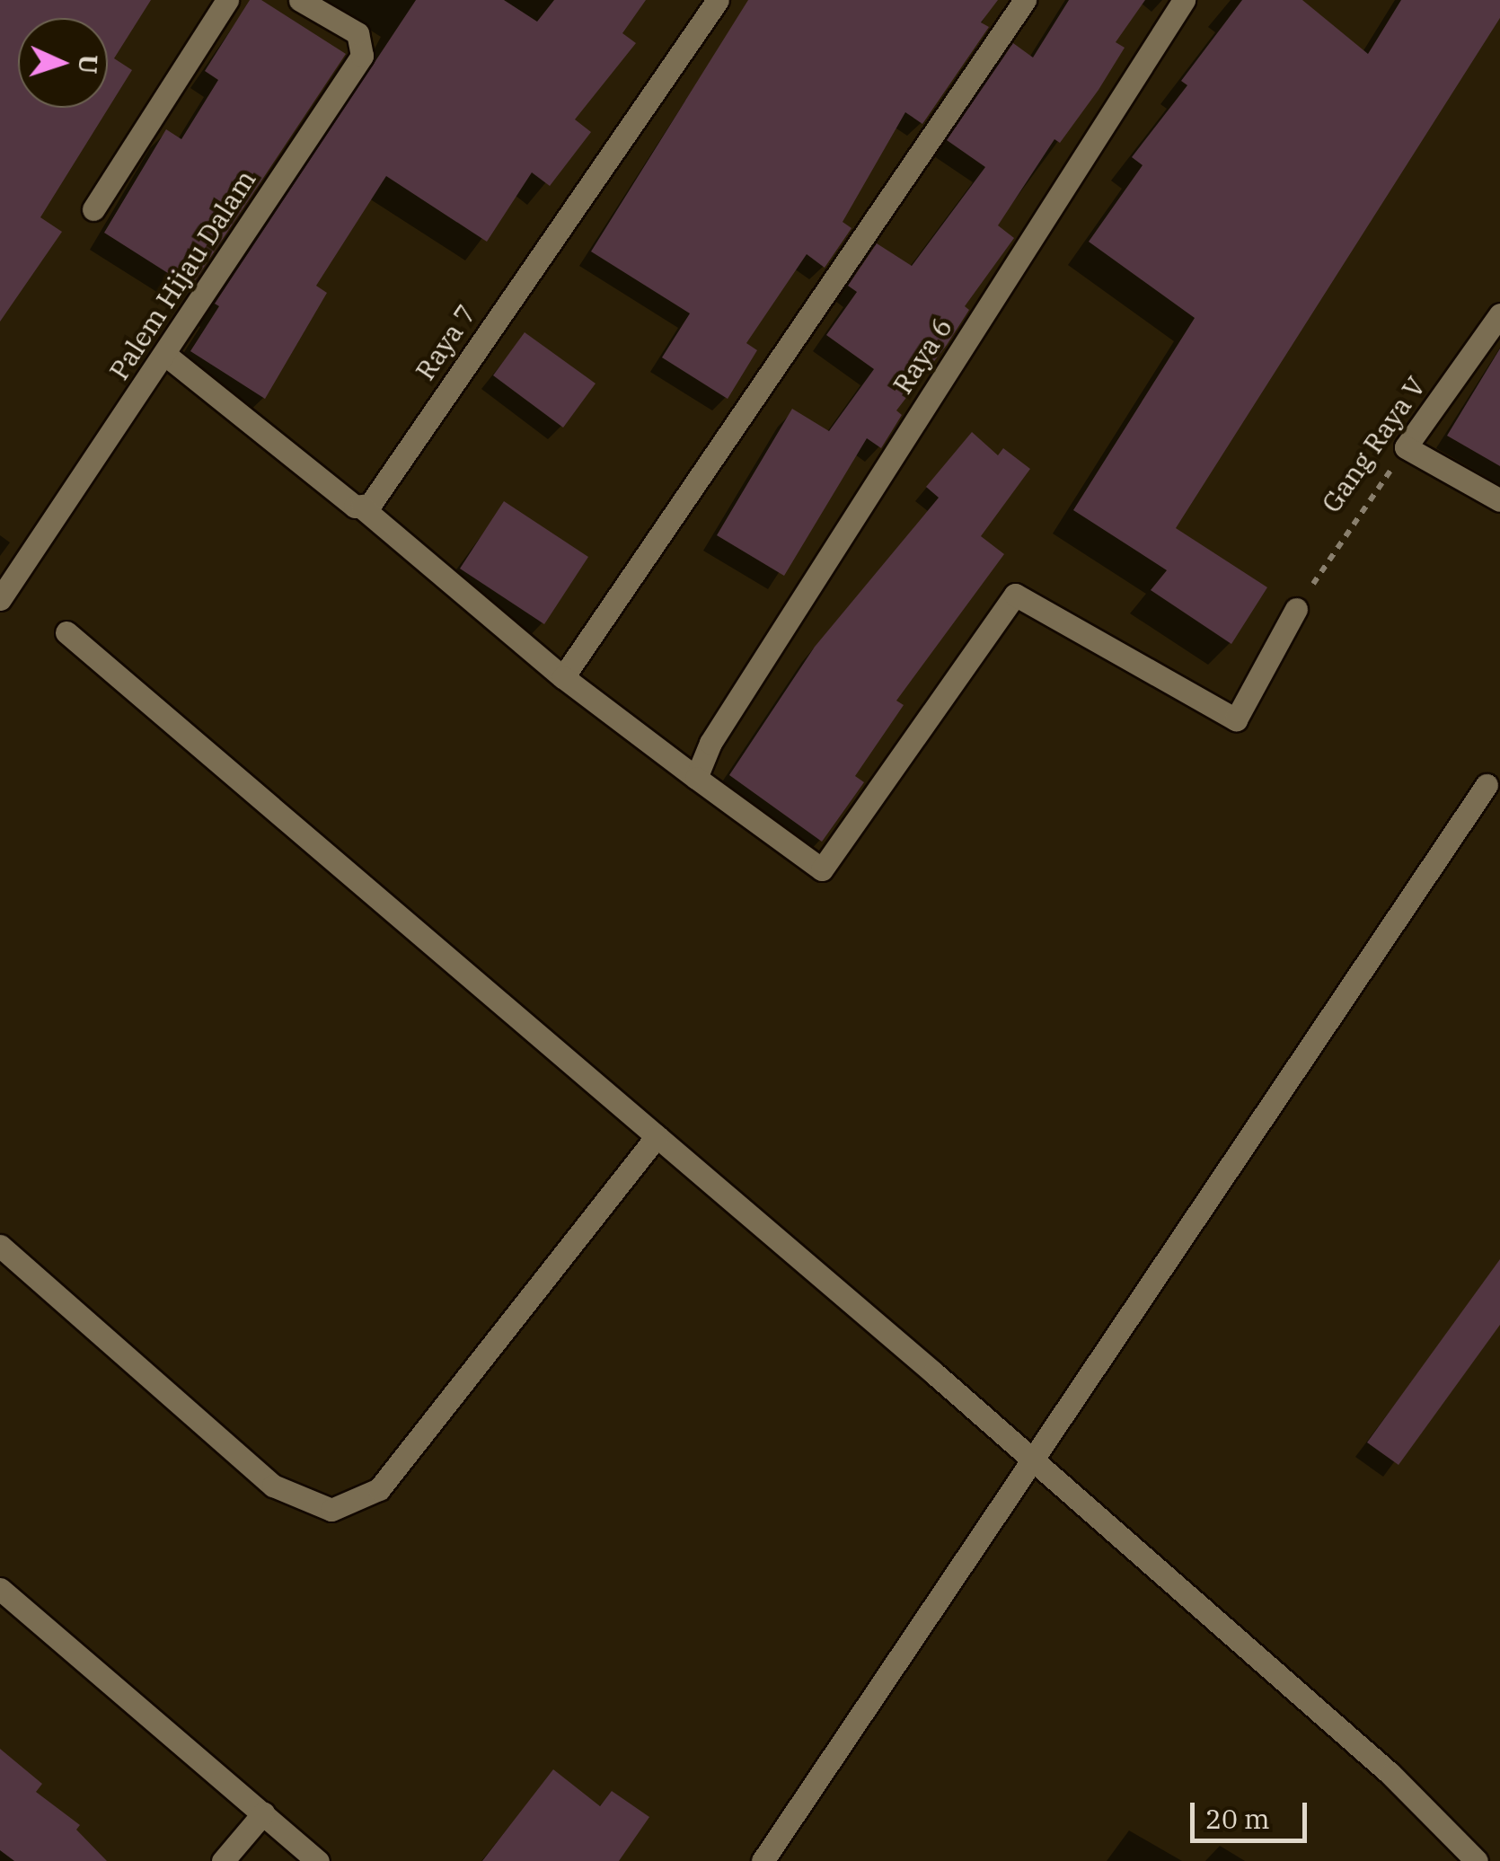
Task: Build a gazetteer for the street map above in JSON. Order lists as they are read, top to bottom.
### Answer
{
  "streets": {
    "street": [
      "Palem Hijau Dalam",
      "Raya 7",
      "Raya 6",
      "Gang Raya V"
    ]
  },
  "scale_bar": "20 m",
  "north": "right"
}
